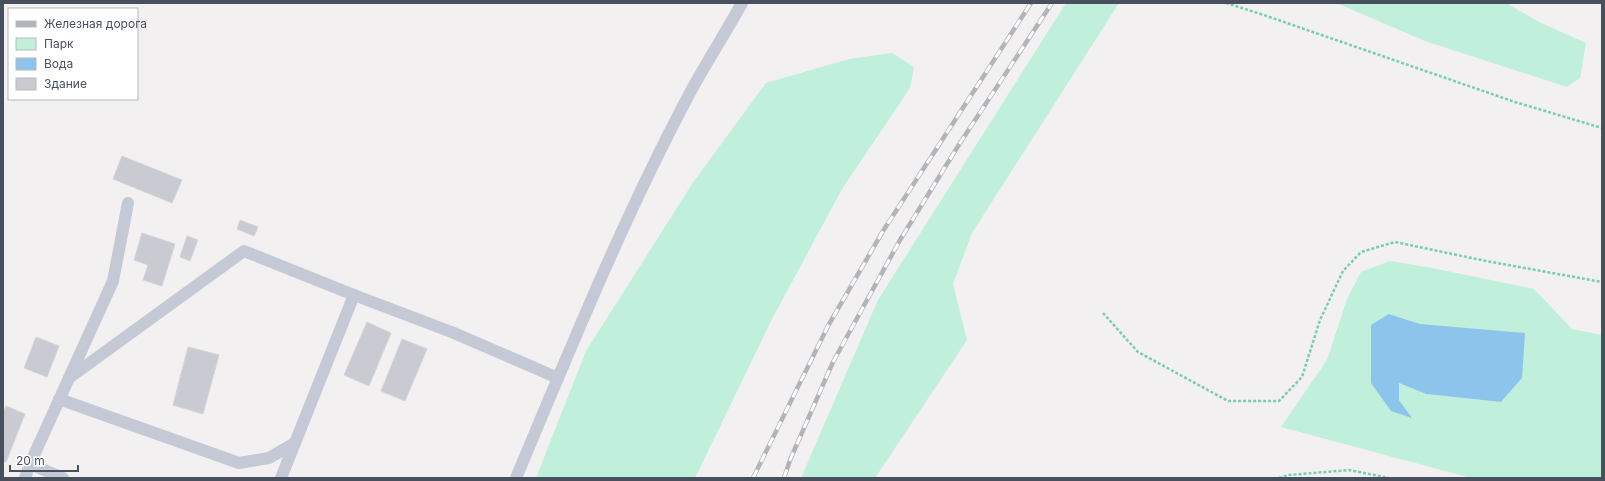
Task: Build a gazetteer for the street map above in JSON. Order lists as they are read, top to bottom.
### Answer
{
  "legend": [
    "Железная дорога",
    "Парк",
    "Вода",
    "Здание"
  ],
  "scale_bar": "20 m"
}
